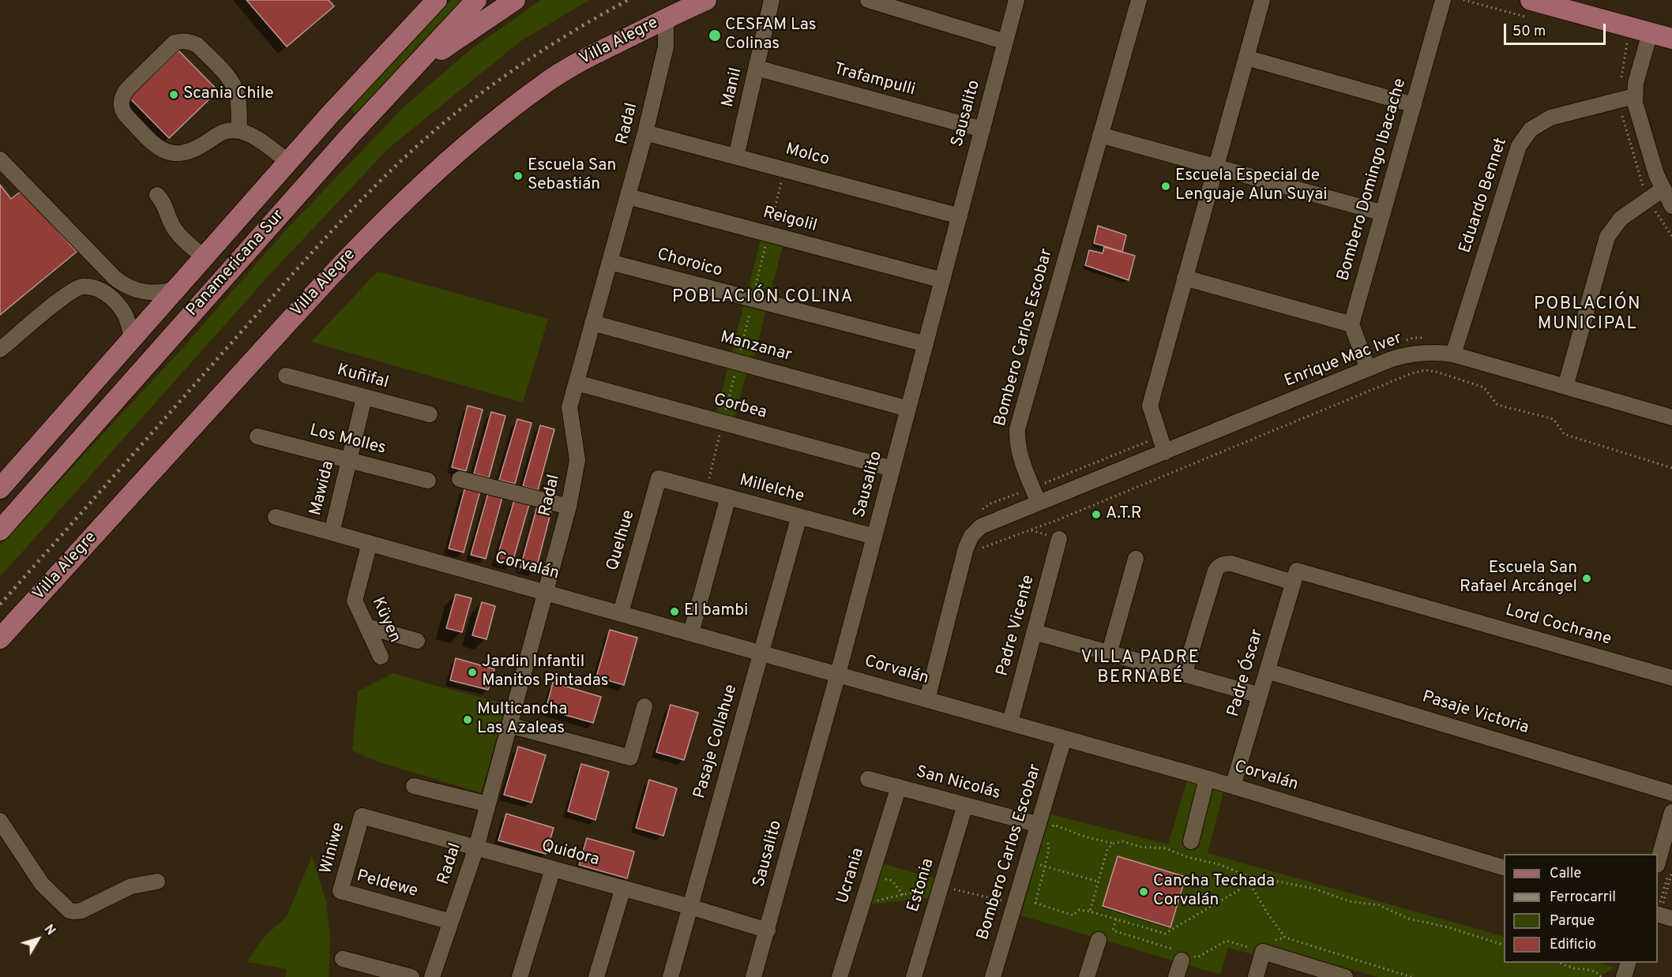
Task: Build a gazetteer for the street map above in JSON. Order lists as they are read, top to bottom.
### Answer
{
  "streets": {
    "main road": ["Villa Alegre", "Panamericana Sur"],
    "street": [
      "Trafampulli",
      "Manil",
      "Sausalito",
      "Radal",
      "Molco",
      "Bombero Domingo Ibacache",
      "Eduardo Bennet",
      "Reigolil",
      "Choroico",
      "Bombero Carlos Escobar",
      "Manzanar",
      "Enrique Mac Iver",
      "Kuñifal",
      "Gorbea",
      "Los Molles",
      "Mawida",
      "Millelche",
      "Quelhue",
      "Corvalán",
      "Küyen",
      "Padre Vicente",
      "Lord Cochrane",
      "Padre Óscar",
      "Pasaje Victoria",
      "Pasaje Collahue",
      "San Nicolás",
      "Winiwe",
      "Quidora",
      "Ucrania",
      "Peldewe",
      "Estonia"
    ]
  },
  "crossings": [
    ["Villa Alegre", "Radal"],
    ["Trafampulli", "Manil"],
    ["Trafampulli", "Sausalito"],
    ["Manil", "Molco"],
    ["Sausalito", "Molco"],
    ["Sausalito", "Reigolil"],
    ["Sausalito", "Choroico"],
    ["Sausalito", "Manzanar"],
    ["Sausalito", "Gorbea"],
    ["Sausalito", "Millelche"],
    ["Sausalito", "Corvalán"],
    ["Sausalito", "Quidora"],
    ["Radal", "Molco"],
    ["Radal", "Reigolil"],
    ["Radal", "Choroico"],
    ["Radal", "Manzanar"],
    ["Radal", "Gorbea"],
    ["Radal", "Corvalán"],
    ["Radal", "Quidora"],
    ["Radal", "Peldewe"],
    ["Eduardo Bennet", "Enrique Mac Iver"],
    ["Bombero Carlos Escobar", "Enrique Mac Iver"],
    ["Bombero Carlos Escobar", "Corvalán"],
    ["Bombero Carlos Escobar", "San Nicolás"],
    ["Kuñifal", "Mawida"],
    ["Los Molles", "Mawida"],
    ["Mawida", "Corvalán"],
    ["Millelche", "Quelhue"],
    ["Millelche", "Pasaje Collahue"],
    ["Quelhue", "Corvalán"],
    ["Corvalán", "Küyen"],
    ["Corvalán", "Padre Vicente"],
    ["Corvalán", "Padre Óscar"],
    ["Corvalán", "Pasaje Collahue"],
    ["Lord Cochrane", "Padre Óscar"],
    ["Padre Óscar", "Pasaje Victoria"],
    ["Pasaje Collahue", "Quidora"],
    ["San Nicolás", "Ucrania"],
    ["San Nicolás", "Estonia"],
    ["Winiwe", "Quidora"],
    ["Winiwe", "Peldewe"]
  ],
  "districts": ["POBLACIÓN COLINA", "POBLACIÓN MUNICIPAL", "VILLA PADRE BERNABÉ"],
  "places": [
    "CESFAM Las Colinas",
    "Scania Chile",
    "Escuela San Sebastián",
    "Escuela Especial de Lenguaje Alun Suyai",
    "A.T.R",
    "Escuela San Rafael Arcángel",
    "El bambi",
    "Jardin Infantil Manitos Pintadas",
    "Multicancha Las Azaleas",
    "Cancha Techada Corvalán"
  ],
  "legend": [
    "Calle",
    "Ferrocarril",
    "Parque",
    "Edificio"
  ],
  "scale_bar": "50 m",
  "north": "top right"
}
